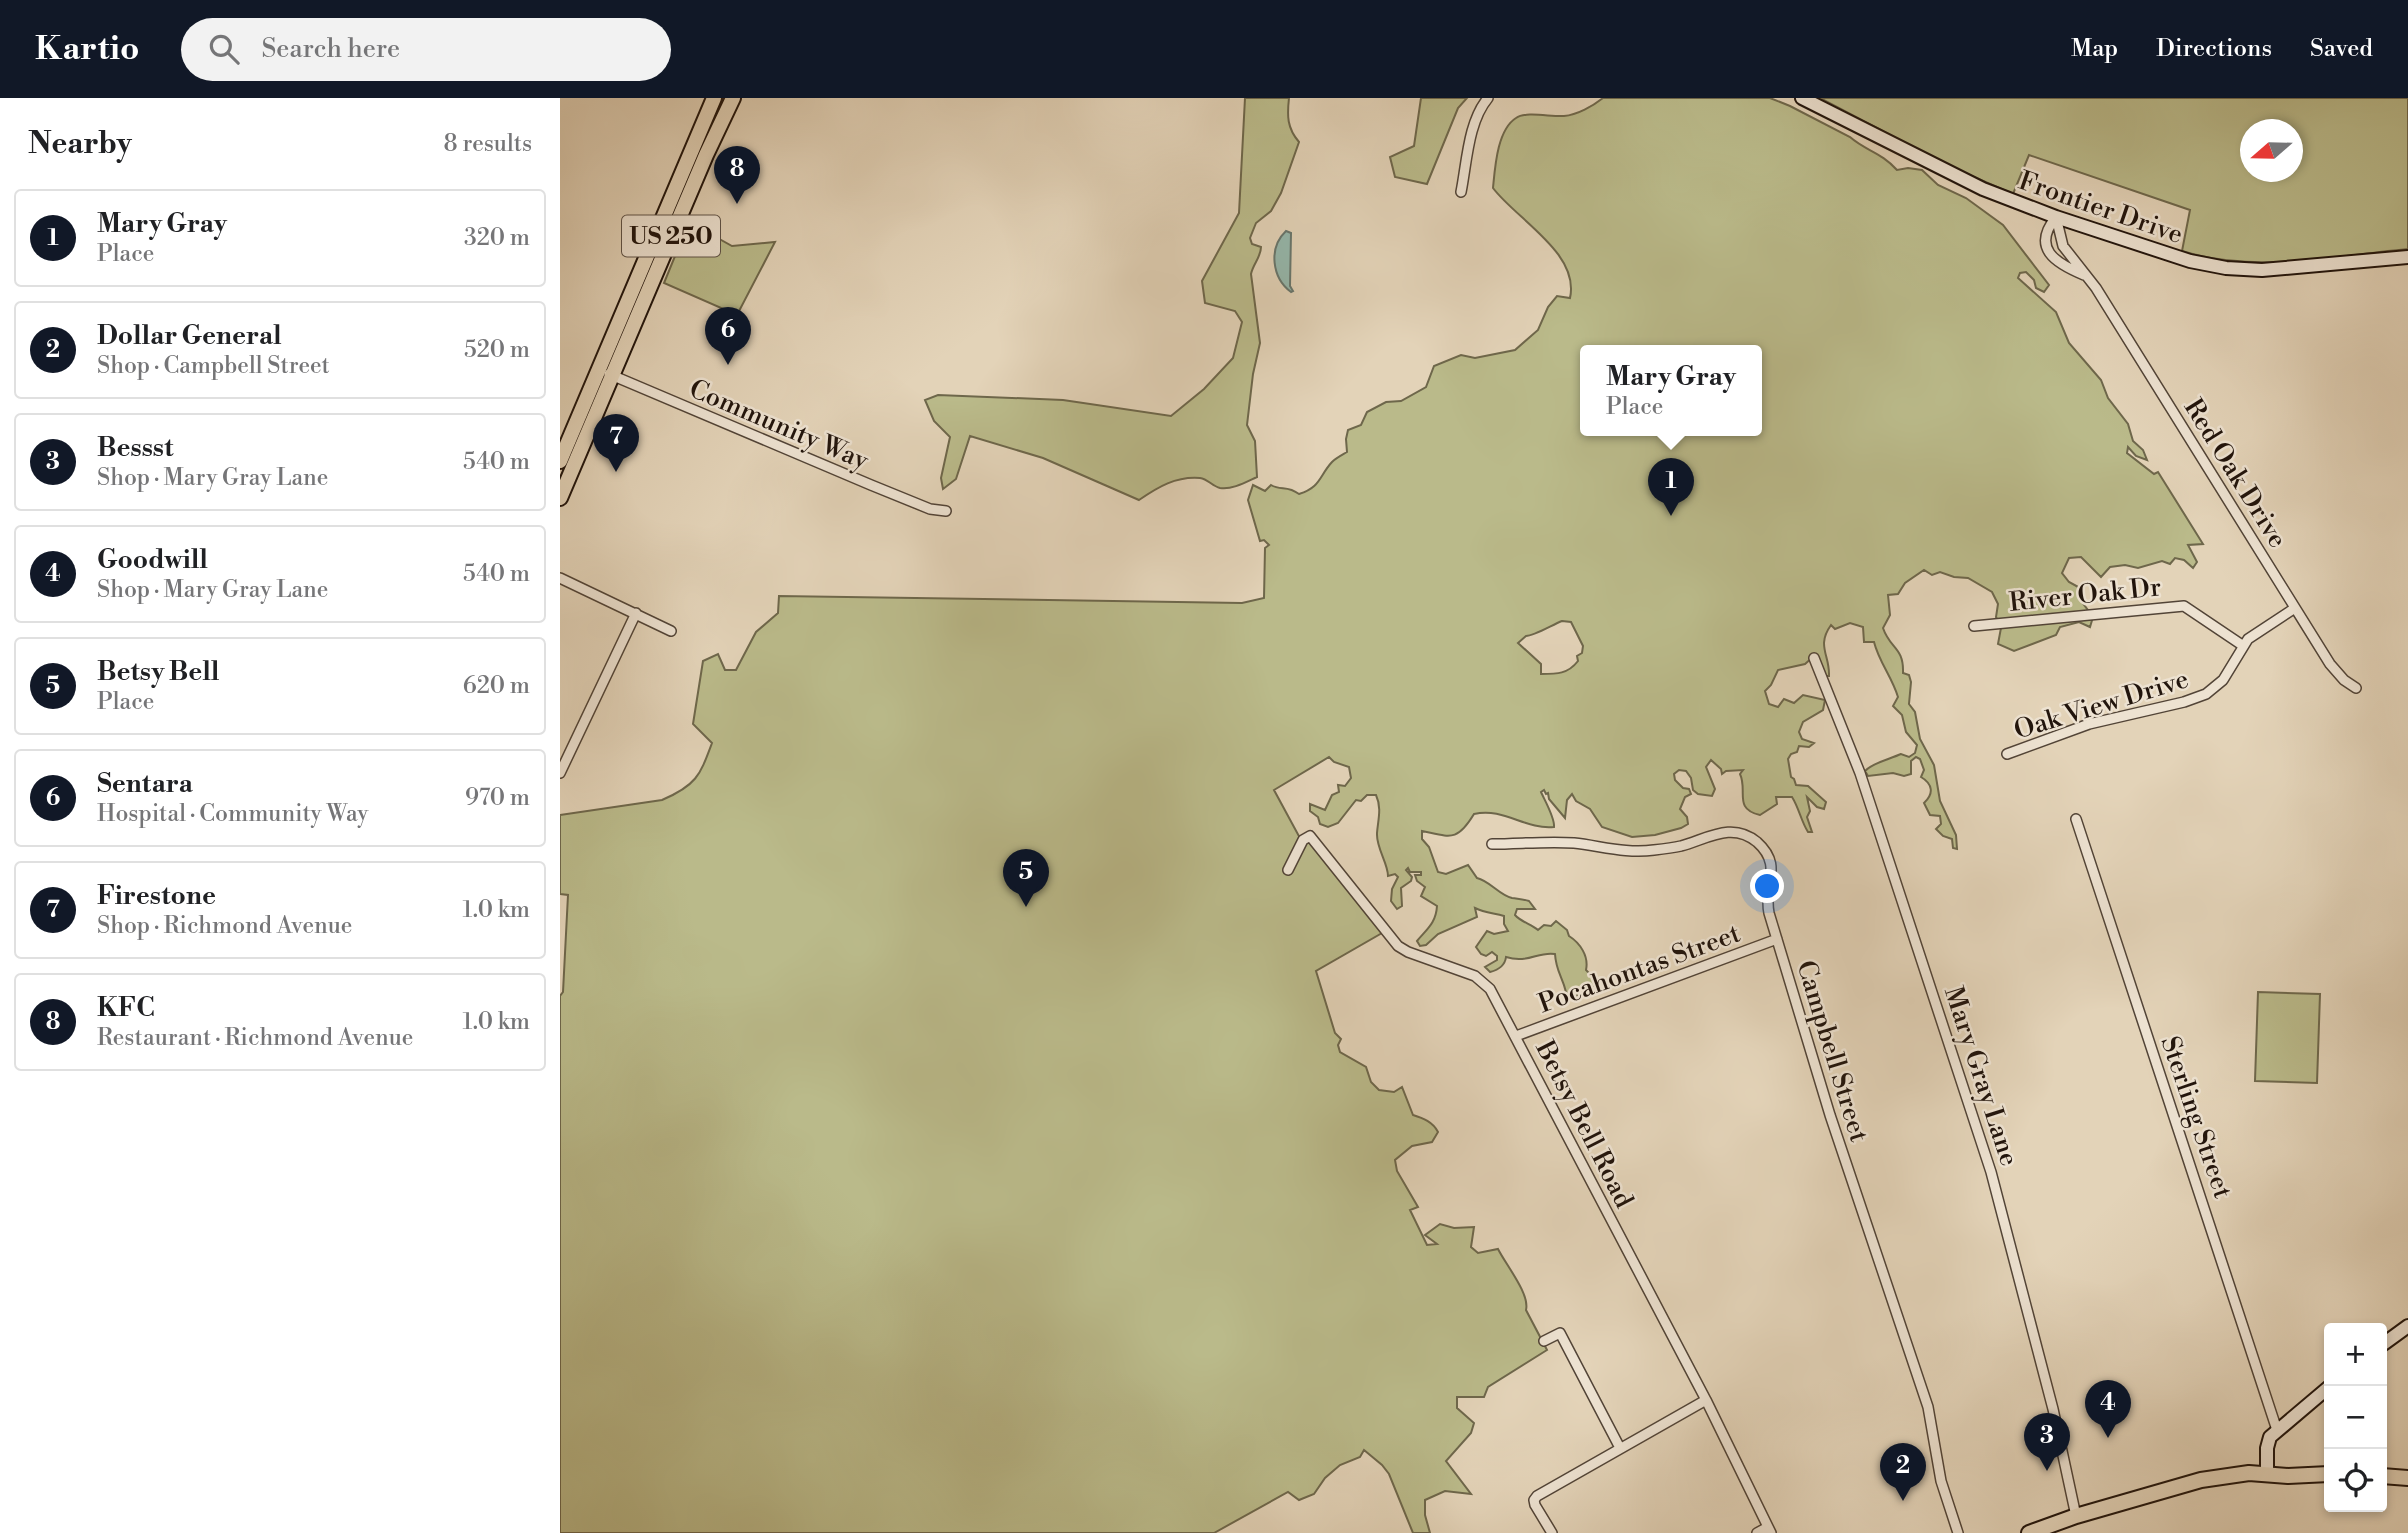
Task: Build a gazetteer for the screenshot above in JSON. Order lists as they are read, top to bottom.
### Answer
{
  "streets": {
    "main road": ["US 250"],
    "street": [
      "Frontier Drive",
      "Community Way",
      "Red Oak Drive",
      "River Oak Dr",
      "Oak View Drive",
      "Pocahontas Street",
      "Campbell Street",
      "Mary Gray Lane",
      "Sterling Street",
      "Betsy Bell Road"
    ]
  },
  "crossings": [
    ["Frontier Drive", "Red Oak Drive"],
    ["US 250", "Community Way"],
    ["Red Oak Drive", "Oak View Drive"],
    ["River Oak Dr", "Oak View Drive"],
    ["Pocahontas Street", "Campbell Street"],
    ["Pocahontas Street", "Betsy Bell Road"]
  ],
  "north": "left",
  "page": {
    "header": "Kartio",
    "search": "Search here",
    "nav": ["Map", "Directions", "Saved"],
    "heading": ["Nearby", "8 results"],
    "pins": [
      "8",
      "6",
      "7",
      "1",
      "5",
      "4",
      "3",
      "2"
    ],
    "list": [
      {
        "mark": "1",
        "name": "Mary Gray",
        "note": "Place",
        "value": "320 m"
      },
      {
        "mark": "2",
        "name": "Dollar General",
        "note": "Shop · Campbell Street",
        "value": "520 m"
      },
      {
        "mark": "3",
        "name": "Bessst",
        "note": "Shop · Mary Gray Lane",
        "value": "540 m"
      },
      {
        "mark": "4",
        "name": "Goodwill",
        "note": "Shop · Mary Gray Lane",
        "value": "540 m"
      },
      {
        "mark": "5",
        "name": "Betsy Bell",
        "note": "Place",
        "value": "620 m"
      },
      {
        "mark": "6",
        "name": "Sentara",
        "note": "Hospital · Community Way",
        "value": "970 m"
      },
      {
        "mark": "7",
        "name": "Firestone",
        "note": "Shop · Richmond Avenue",
        "value": "1.0 km"
      },
      {
        "mark": "8",
        "name": "KFC",
        "note": "Restaurant · Richmond Avenue",
        "value": "1.0 km"
      }
    ],
    "popup": ["Mary Gray", "Place"],
    "map_buttons": ["+", "−"]
  }
}
